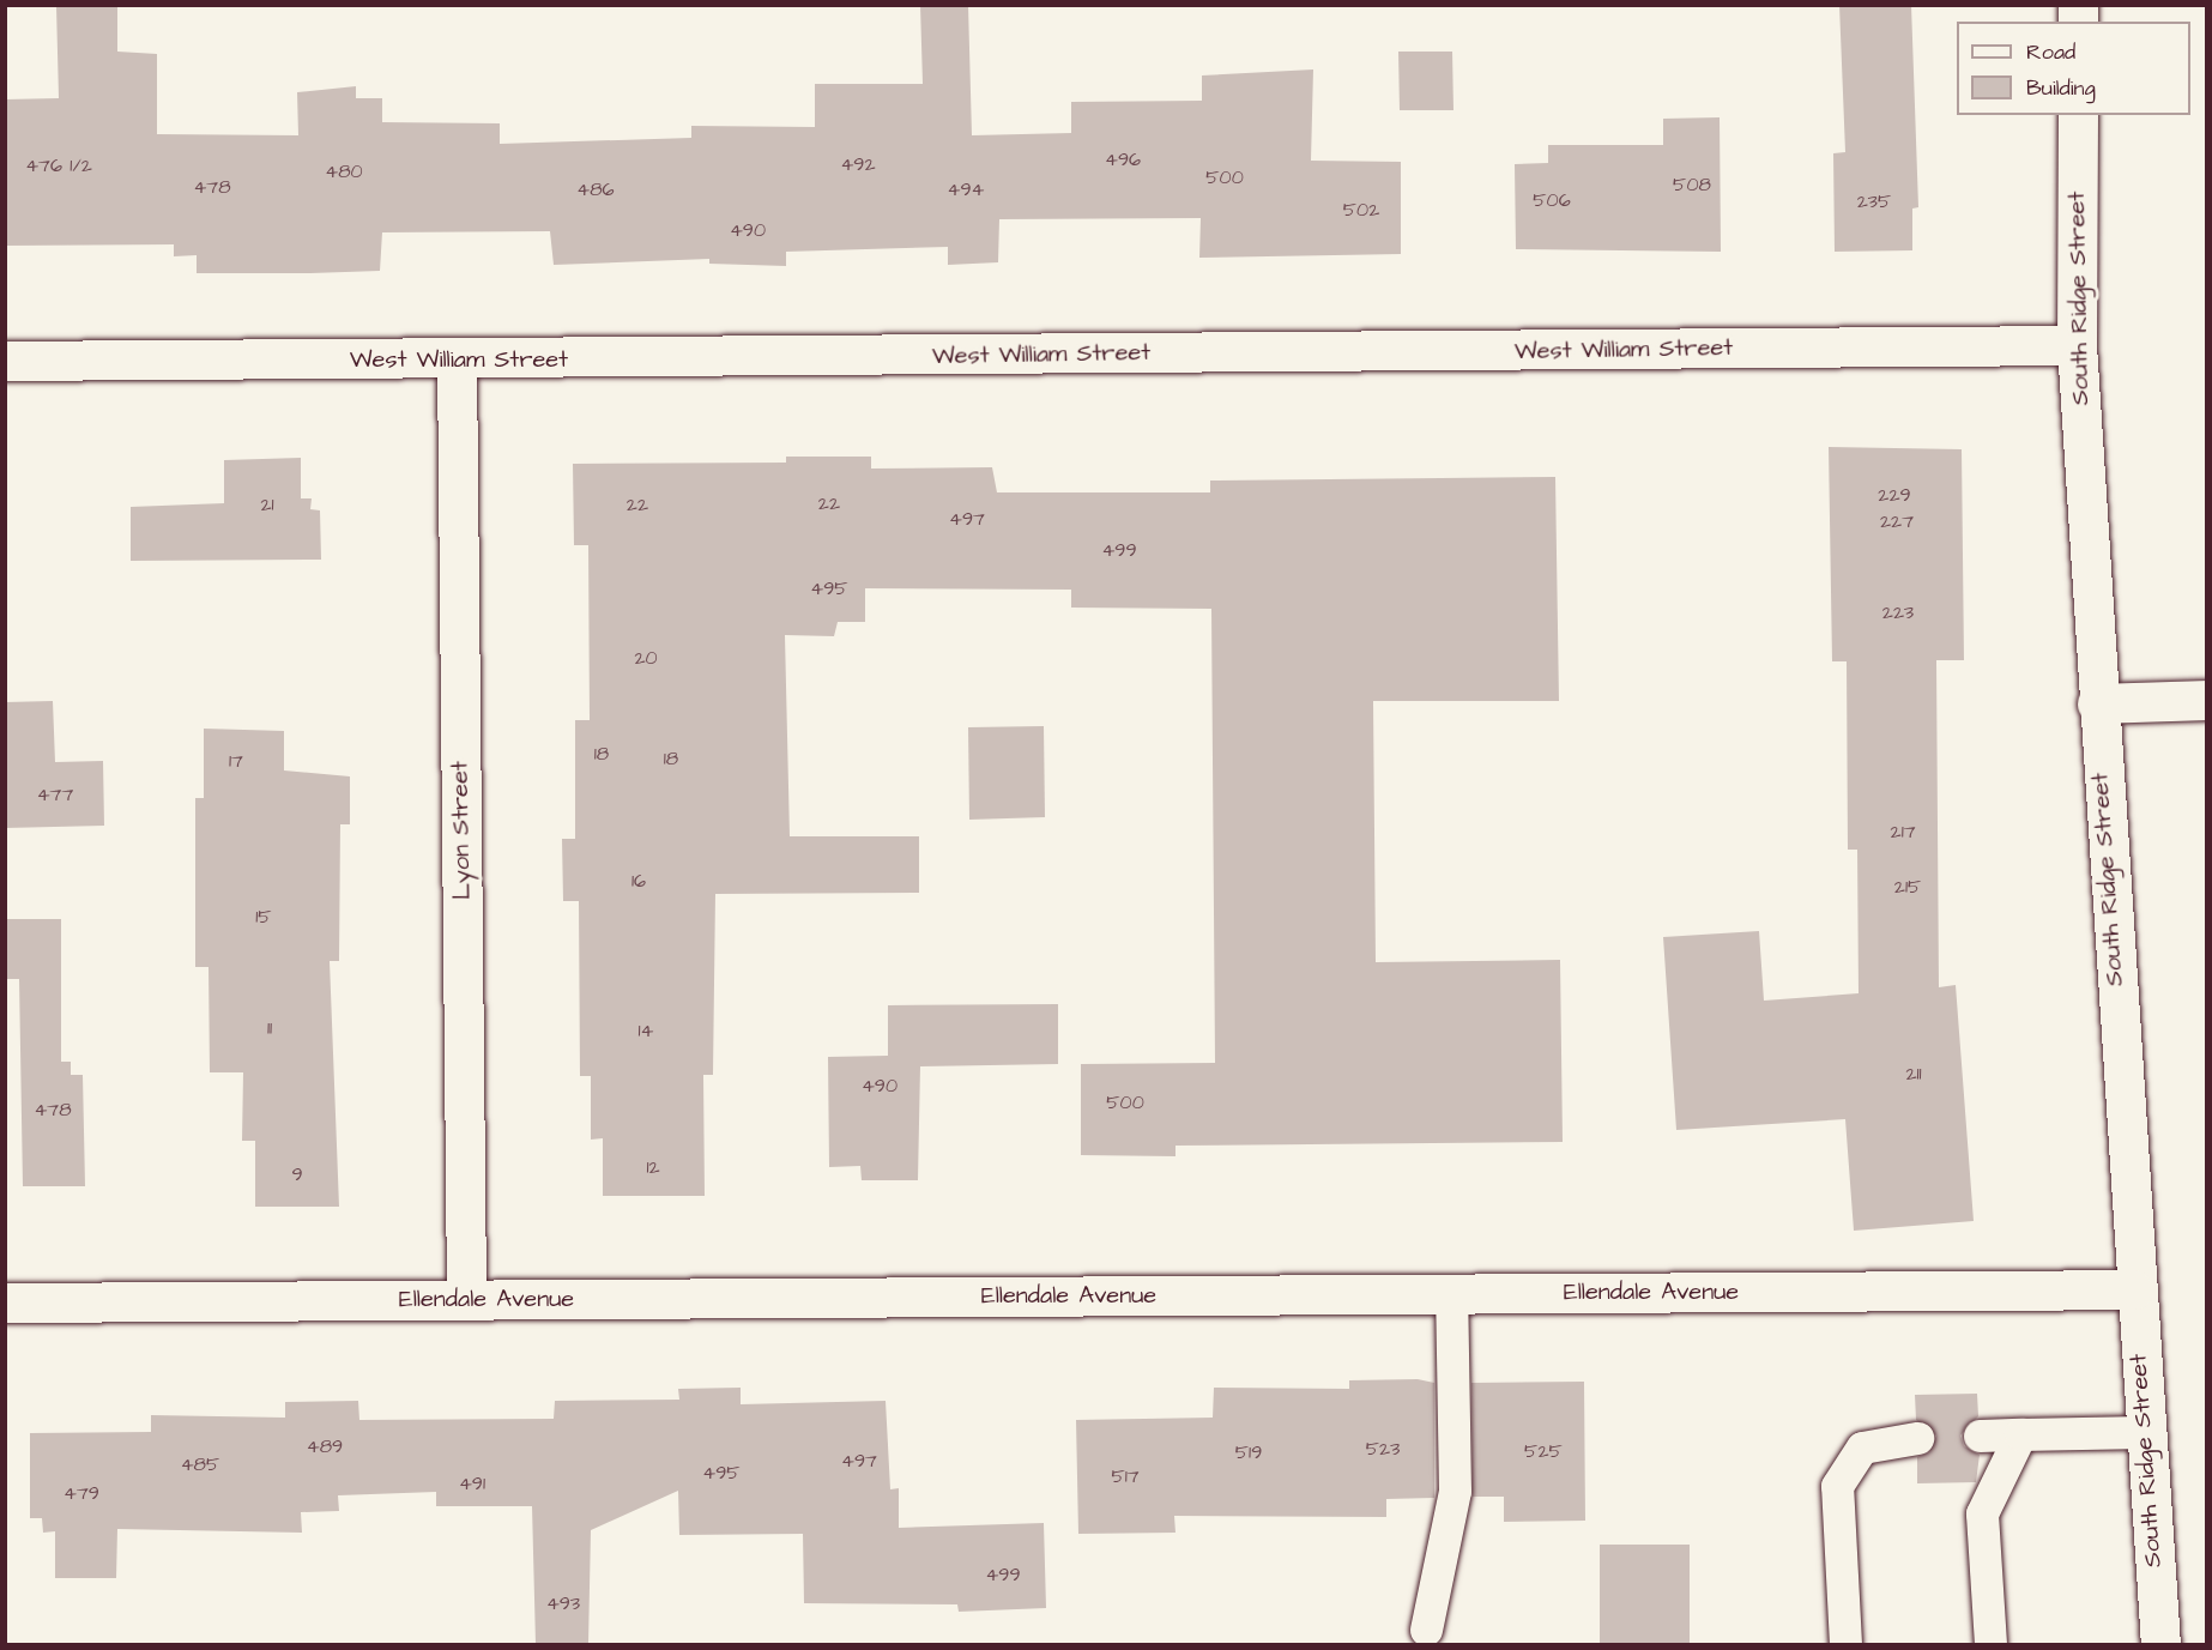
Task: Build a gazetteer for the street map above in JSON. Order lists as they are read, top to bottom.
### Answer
{
  "streets": {
    "street": [
      "South Ridge Street",
      "West William Street",
      "Lyon Street",
      "Ellendale Avenue"
    ]
  },
  "crossings": [
    ["South Ridge Street", "West William Street"],
    ["South Ridge Street", "Ellendale Avenue"],
    ["West William Street", "Lyon Street"],
    ["Lyon Street", "Ellendale Avenue"]
  ],
  "house_numbers": [
    "496",
    "492",
    "476 1/2",
    "480",
    "500",
    "508",
    "478",
    "486",
    "494",
    "506",
    "235",
    "502",
    "490",
    "229",
    "22",
    "21",
    "22",
    "497",
    "227",
    "499",
    "495",
    "223",
    "20",
    "18",
    "18",
    "17",
    "477",
    "217",
    "16",
    "215",
    "15",
    "11",
    "14",
    "211",
    "490",
    "500",
    "478",
    "12",
    "9",
    "489",
    "523",
    "525",
    "519",
    "497",
    "485",
    "495",
    "517",
    "491",
    "479",
    "499",
    "493"
  ],
  "legend": ["Road", "Building"]
}
